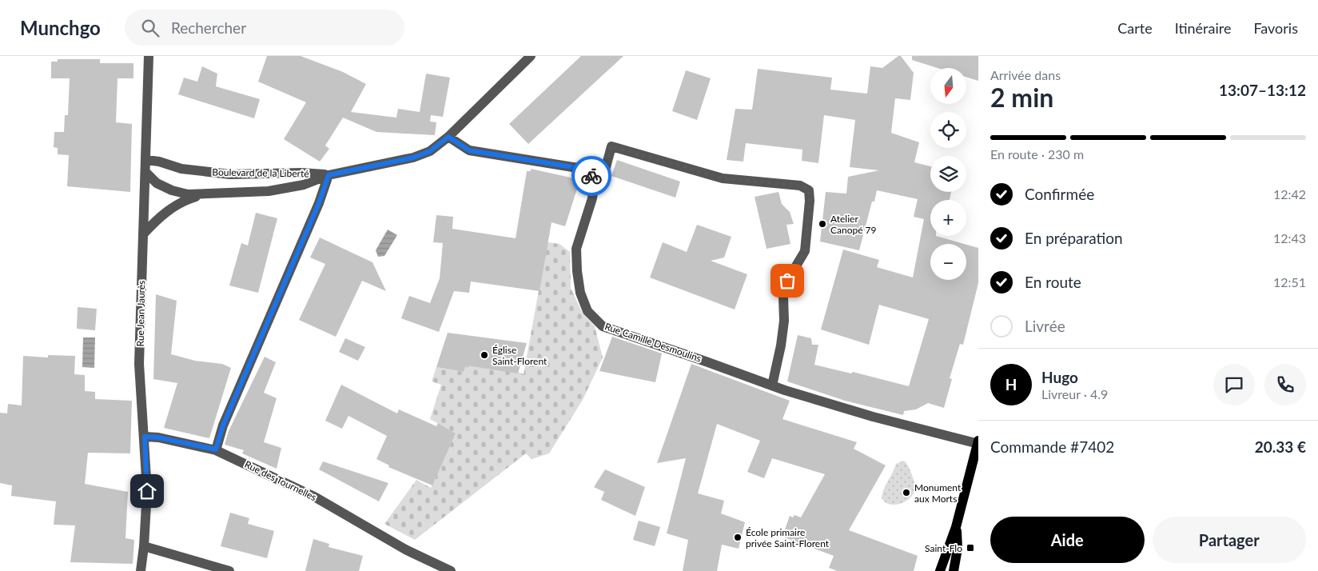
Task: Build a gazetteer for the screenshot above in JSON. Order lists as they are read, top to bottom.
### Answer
{
  "streets": {
    "street": [
      "Boulevard de la Liberté",
      "Rue Jean Jaurès",
      "Rue Camille Desmoulins",
      "Rue des Tournelles"
    ]
  },
  "crossings": [
    ["Boulevard de la Liberté", "Rue Jean Jaurès"],
    ["Rue Jean Jaurès", "Rue des Tournelles"]
  ],
  "places": {
    "other": [
      "Atelier Canopé 79",
      "Église Saint-Florent",
      "Monument aux Morts",
      "École primaire privée Saint-Florent"
    ],
    "transit": ["Saint-Flo"]
  },
  "north": "bottom",
  "page": {
    "header": "Munchgo",
    "search": "Rechercher",
    "nav": ["Carte", "Itinéraire", "Favoris"],
    "heading": ["2 min", "Arrivée dans", "13:07–13:12"],
    "panel": [
      "Hugo",
      "Livreur · 4.9",
      "Commande #7402",
      "20.33 €"
    ],
    "map_buttons": ["+", "−"],
    "bar": "En route · 230 m",
    "list": [
      ["Confirmée", "12:42"],
      ["En préparation", "12:43"],
      ["En route", "12:51"],
      "Livrée"
    ],
    "round": "H",
    "buttons": ["Aide", "Partager"]
  }
}
